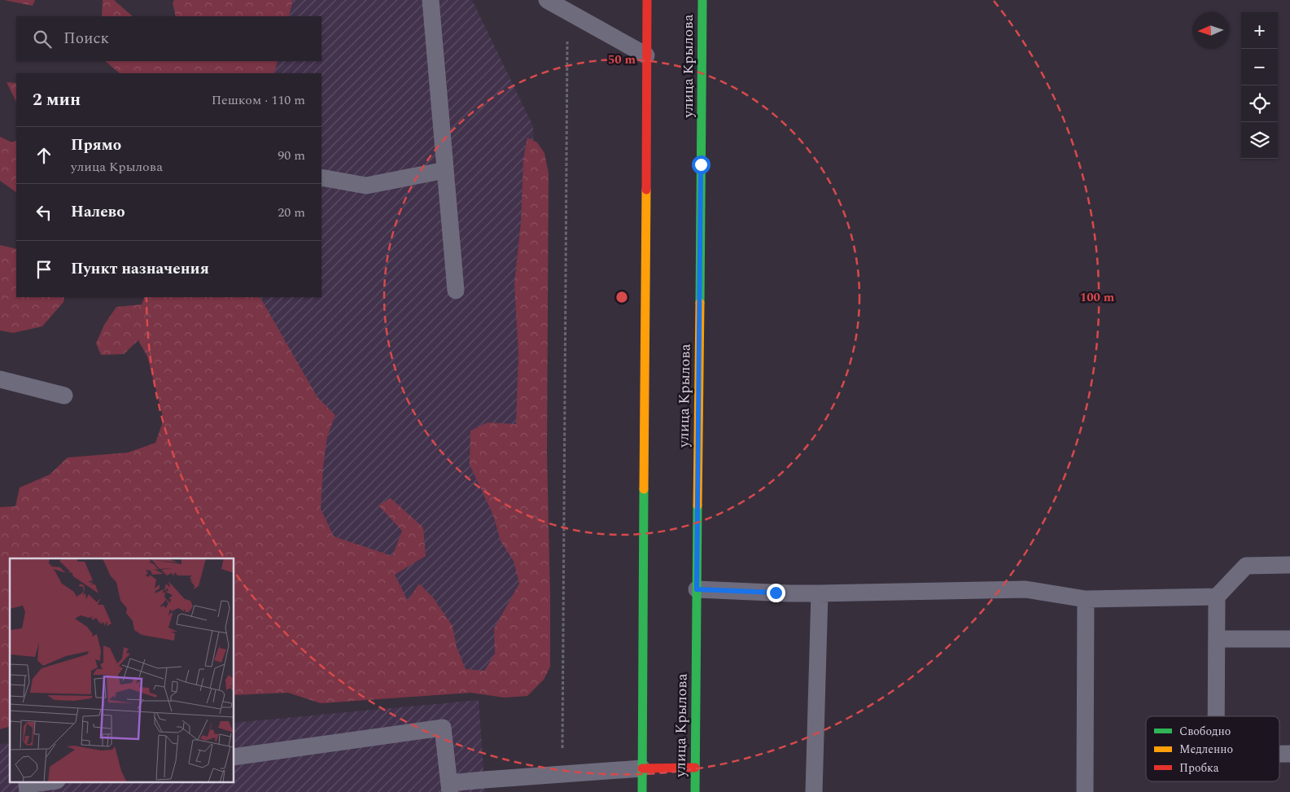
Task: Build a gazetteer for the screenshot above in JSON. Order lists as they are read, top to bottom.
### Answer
{
  "streets": {
    "main road": ["улица Крылова"]
  },
  "legend": ["Свободно", "Медленно", "Пробка"],
  "north": "left",
  "page": {
    "map_buttons": ["+", "−"],
    "search": "Поиск",
    "heading": ["2 мин", "Пешком · 110 m"],
    "list": [
      ["Прямо", "улица Крылова", "90 m"],
      ["Налево", "20 m"],
      "Пункт назначения"
    ]
  },
  "rings": ["50 m", "100 m"]
}
